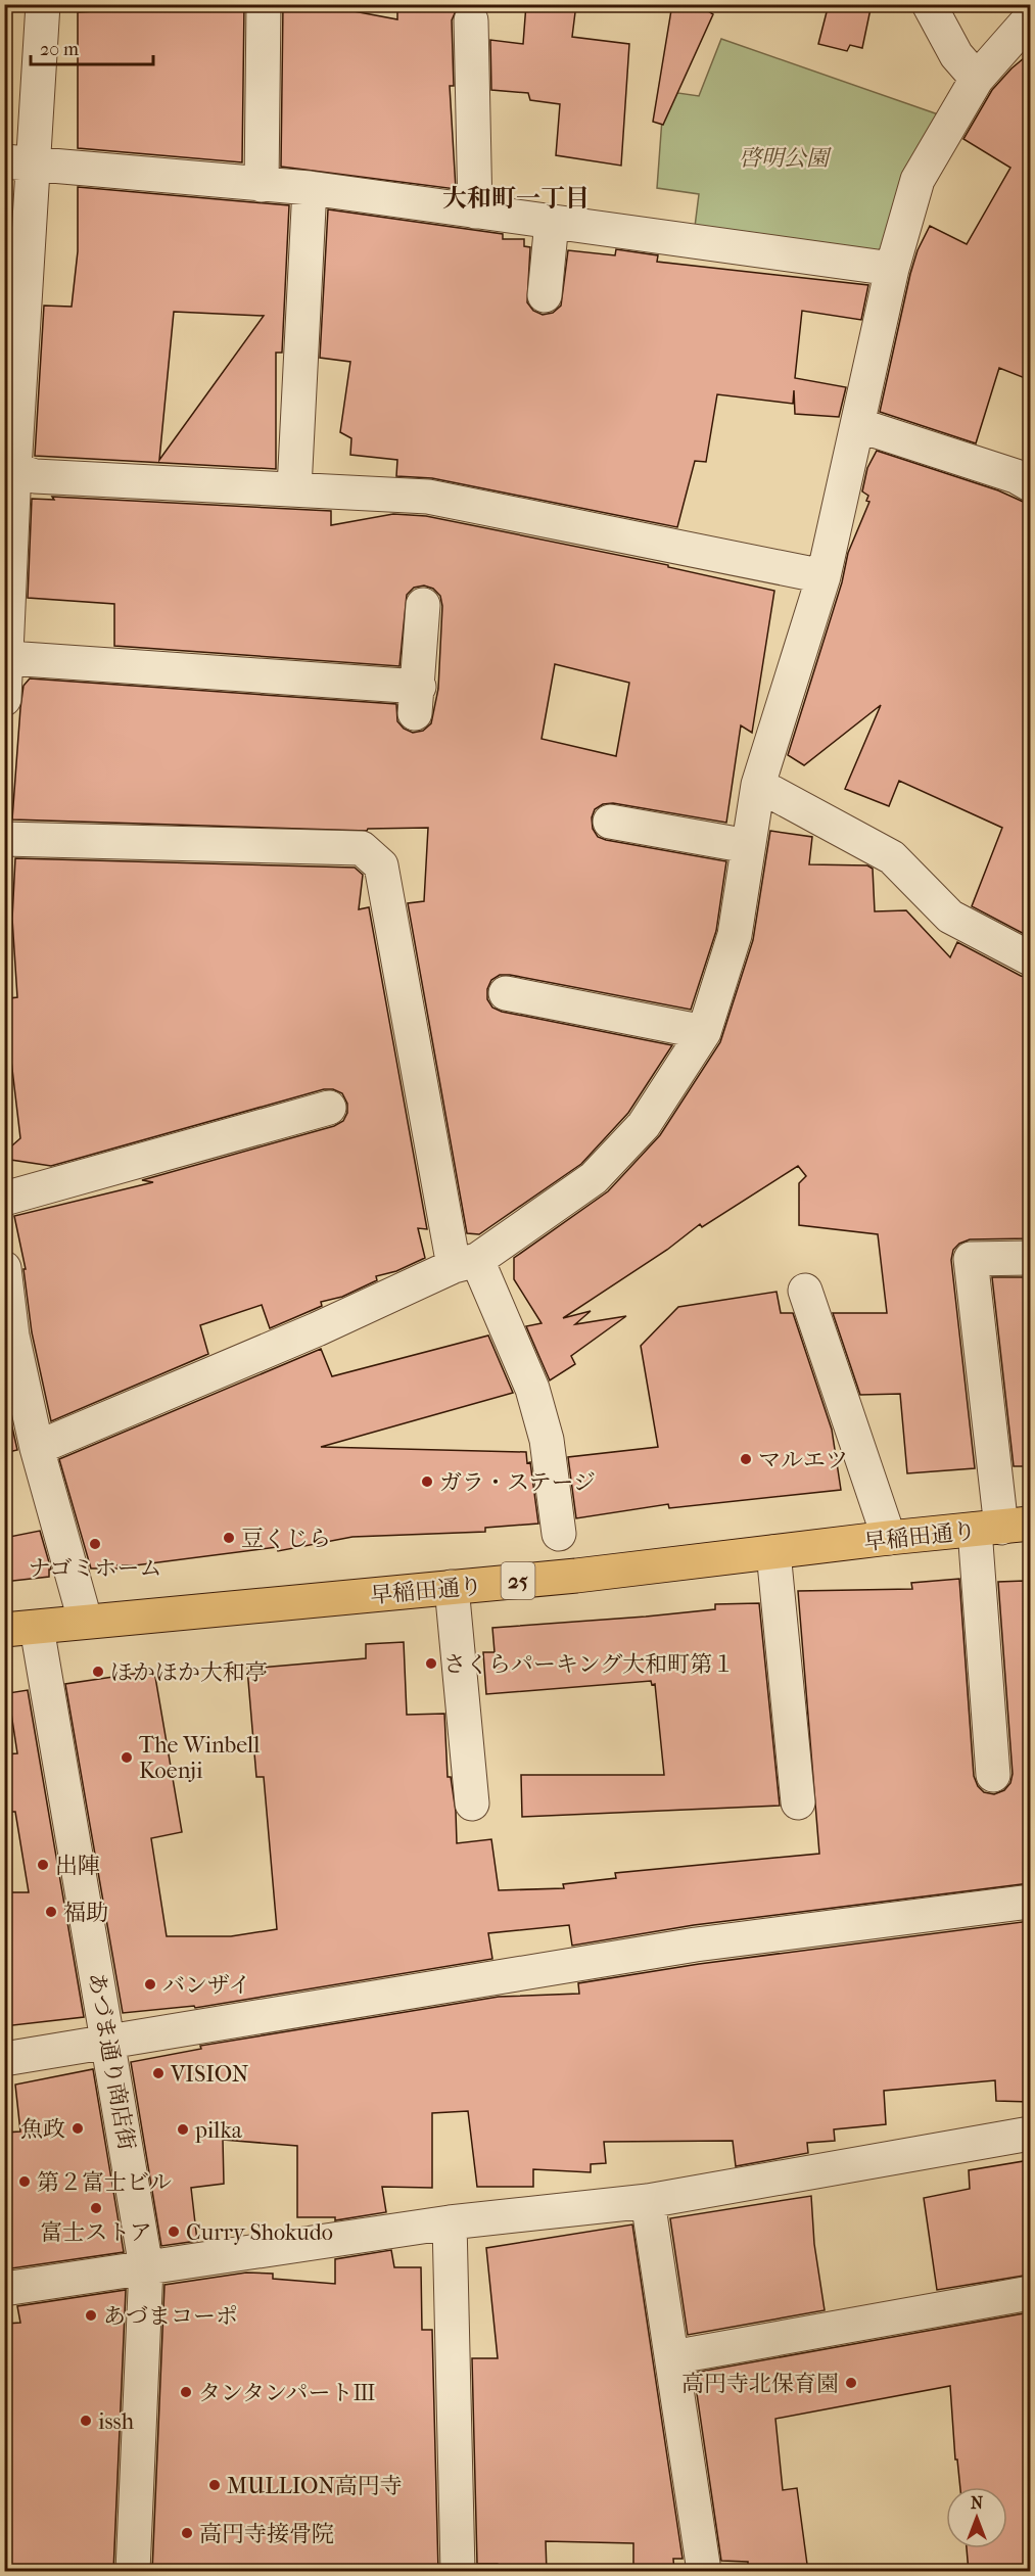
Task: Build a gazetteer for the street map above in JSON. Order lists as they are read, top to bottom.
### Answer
{
  "streets": {
    "main road": ["早稲田通り", "25"],
    "street": ["あづま通り商店街"]
  },
  "crossings": [
    ["早稲田通り", "あづま通り商店街"]
  ],
  "districts": ["大和町一丁目"],
  "parks": ["啓明公園"],
  "places": [
    "マルエツ",
    "ガラ・ステージ",
    "豆くじら",
    "ナゴミホーム",
    "さくらパーキング大和町第１",
    "ほかほか大和亭",
    "The Winbell Koenji",
    "出陣",
    "福助",
    "バンザイ",
    "VISION",
    "魚政",
    "pilka",
    "第２富士ビル",
    "富士ストア",
    "Curry Shokudo",
    "あづまコーポ",
    "高円寺北保育園",
    "タンタンパートⅢ",
    "issh",
    "MULLION高円寺",
    "高円寺接骨院"
  ],
  "scale_bar": "20 m",
  "north": "top"
}
